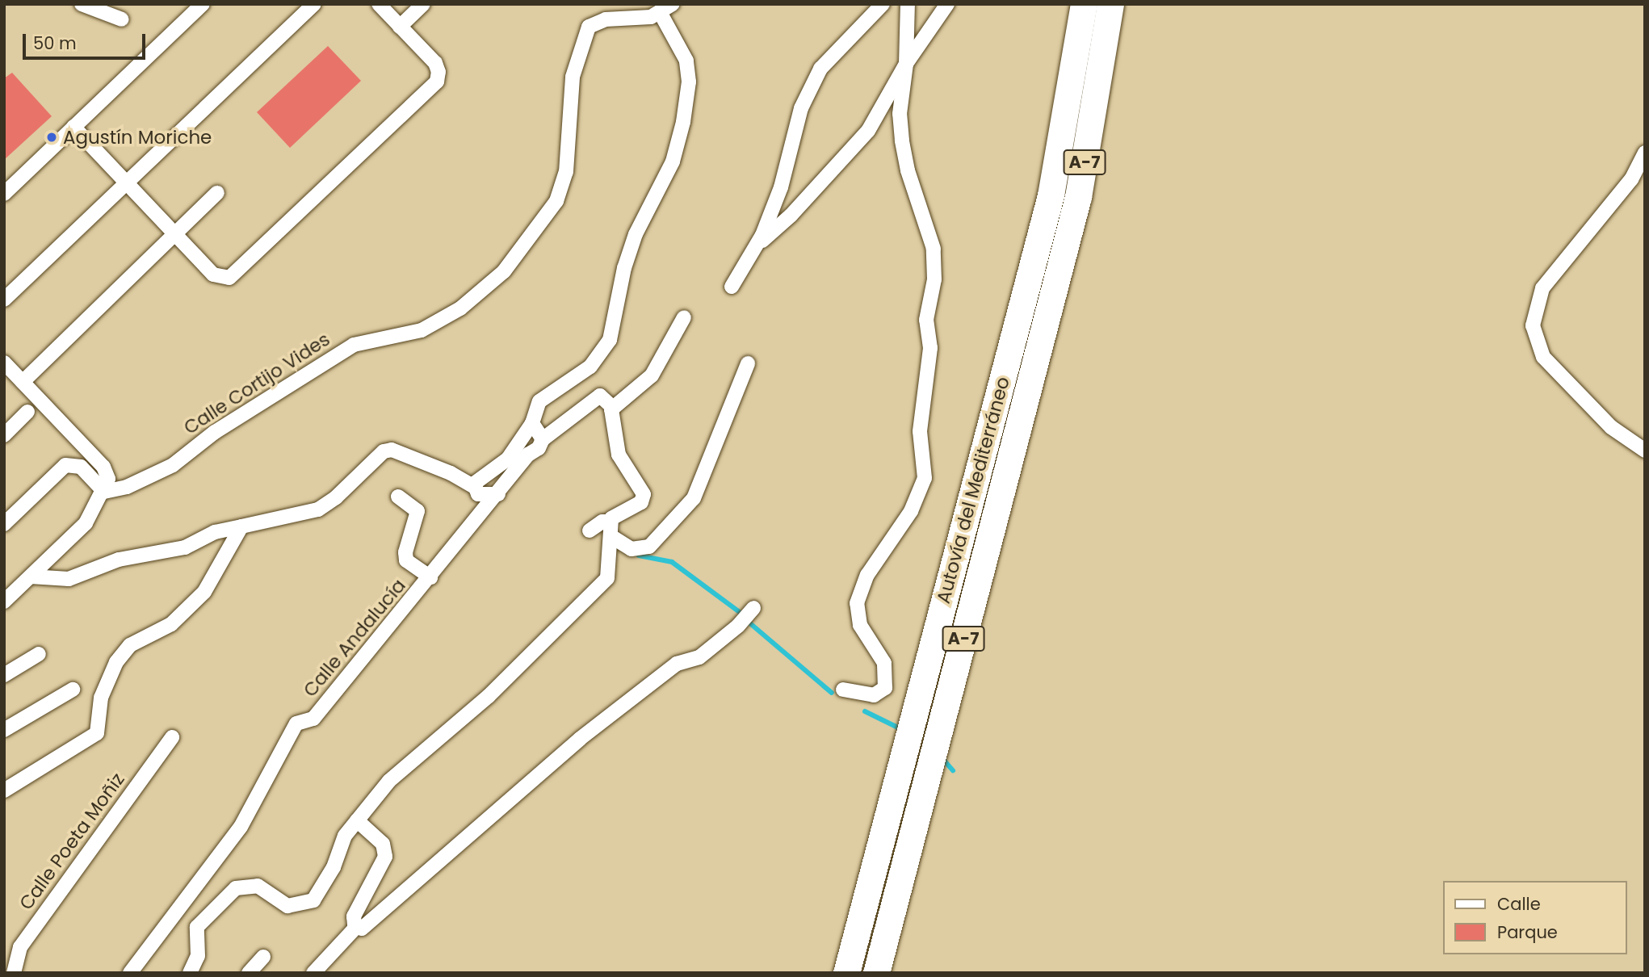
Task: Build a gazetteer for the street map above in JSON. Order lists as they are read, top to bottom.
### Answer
{
  "streets": {
    "highway": ["A-7", "Autovía del Mediterráneo"],
    "street": ["Calle Cortijo Vides", "Calle Andalucía", "Calle Poeta Moñiz"]
  },
  "places": ["Agustín Moriche"],
  "legend": ["Calle", "Parque"],
  "scale_bar": "50 m"
}
